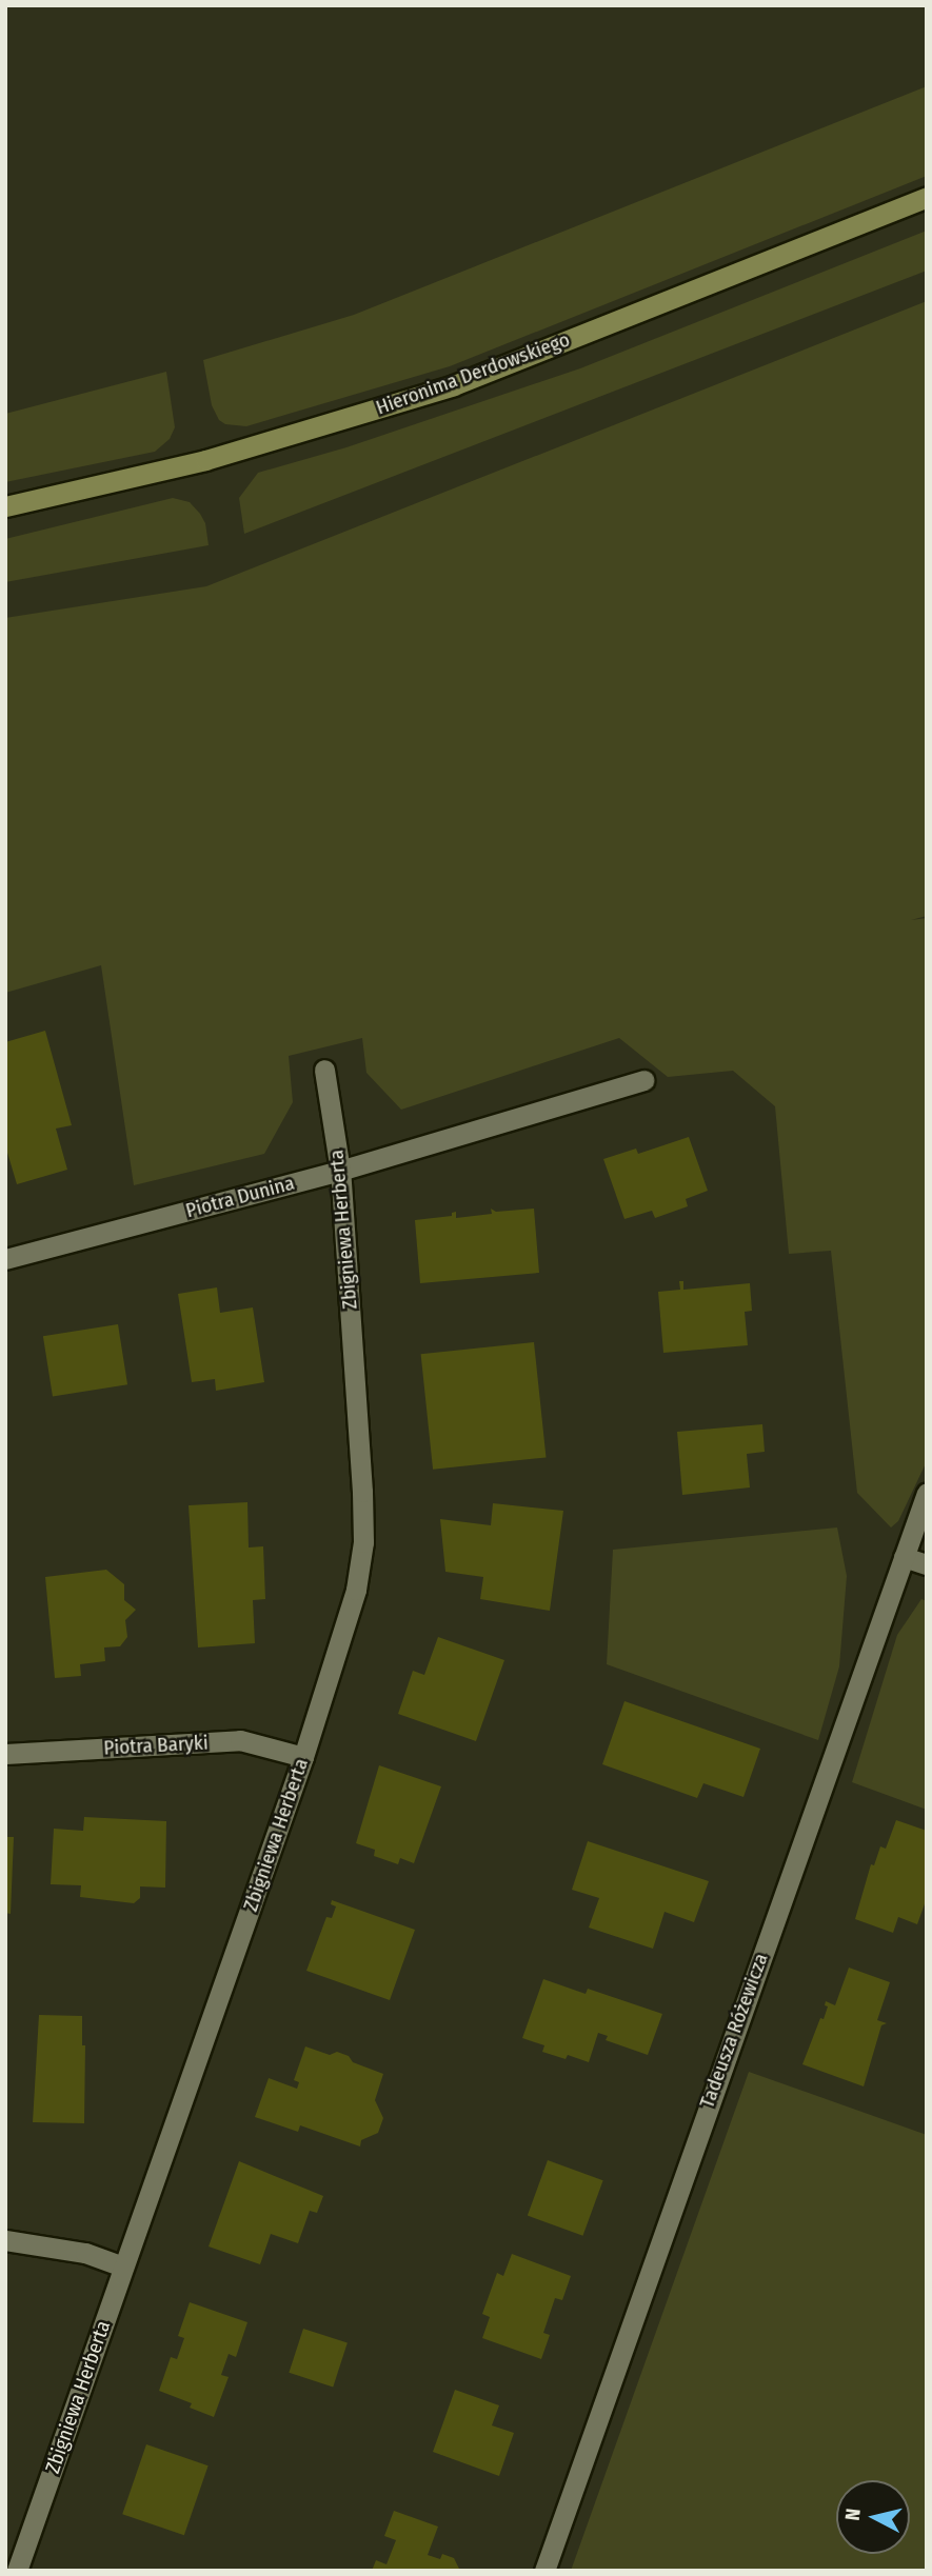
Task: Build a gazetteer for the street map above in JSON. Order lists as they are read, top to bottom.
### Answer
{
  "streets": {
    "main road": ["Hieronima Derdowskiego"],
    "street": [
      "Piotra Dunina",
      "Zbigniewa Herberta",
      "Piotra Baryki",
      "Tadeusza Różewicza"
    ]
  },
  "crossings": [
    ["Piotra Dunina", "Zbigniewa Herberta"],
    ["Zbigniewa Herberta", "Piotra Baryki"]
  ],
  "north": "left"
}
